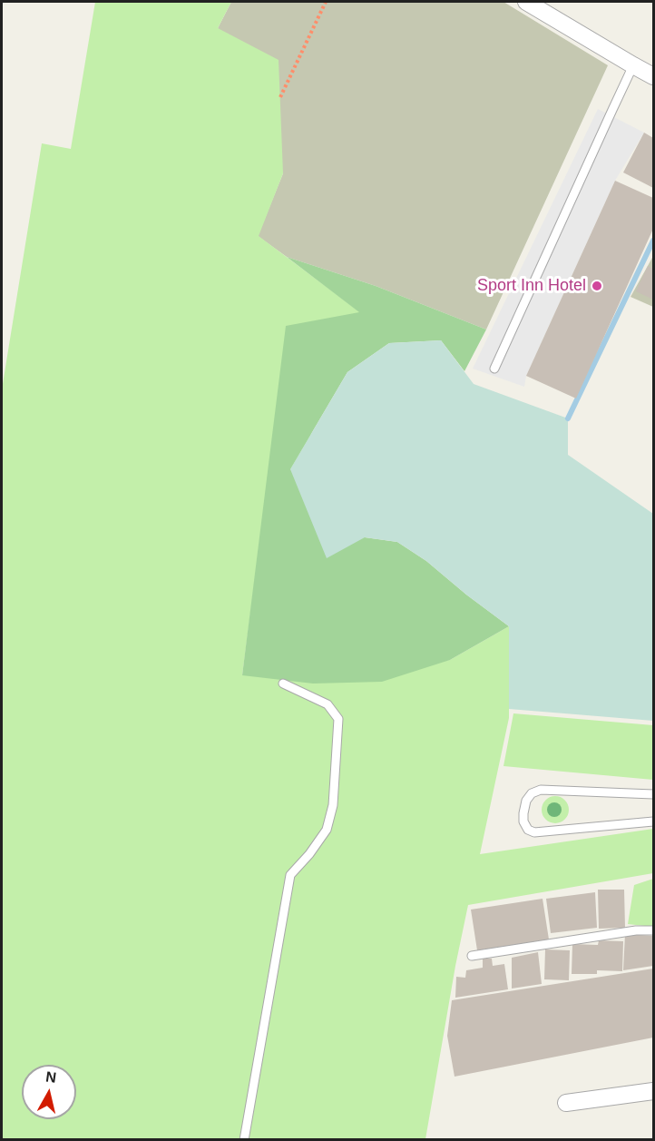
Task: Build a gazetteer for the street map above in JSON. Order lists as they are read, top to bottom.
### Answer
{
  "places": ["Sport Inn Hotel"],
  "north": "top"
}
